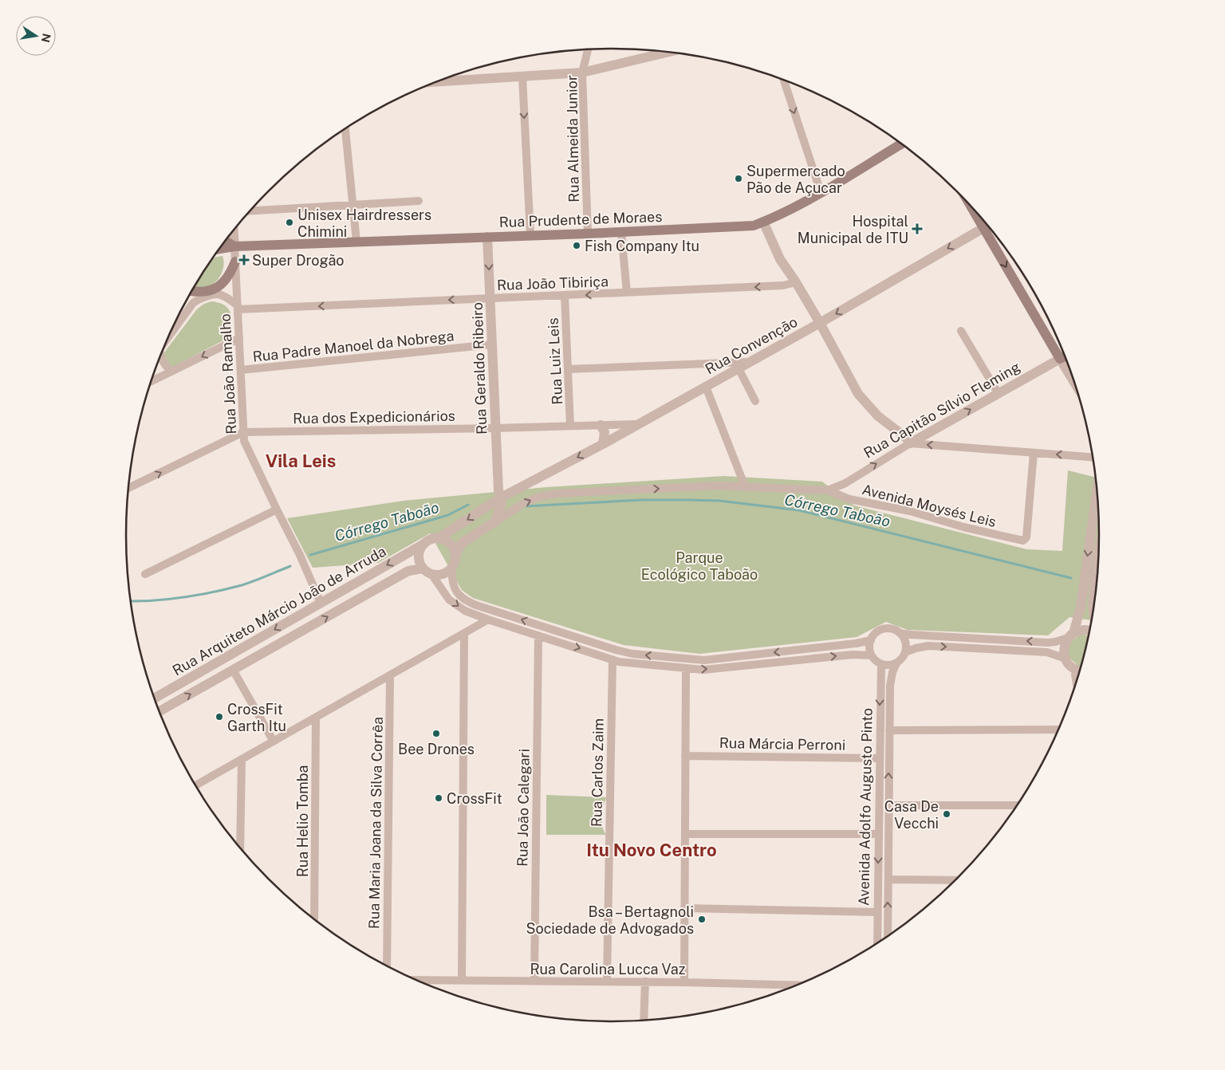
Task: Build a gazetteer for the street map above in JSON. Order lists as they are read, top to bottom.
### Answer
{
  "streets": {
    "main road": ["Rua Prudente de Moraes", "Rua Capitão Sílvio Fleming"],
    "street": [
      "Rua Almeida Junior",
      "Rua João Tibiriça",
      "Rua Convenção",
      "Rua Padre Manoel da Nobrega",
      "Rua Luiz Leis",
      "Rua Geraldo Ribeiro",
      "Rua João Ramalho",
      "Rua dos Expedicionários",
      "Avenida Moysés Leis",
      "Rua Arquiteto Márcio João de Arruda",
      "Rua Márcia Perroni",
      "Rua Carlos Zaim",
      "Avenida Adolfo Augusto Pinto",
      "Rua João Calegari",
      "Rua Helio Tomba",
      "Rua Maria Joana da Silva Corrêa",
      "Rua Carolina Lucca Vaz"
    ]
  },
  "crossings": [
    ["Rua Almeida Junior", "Rua Prudente de Moraes"],
    ["Rua Prudente de Moraes", "Rua Geraldo Ribeiro"],
    ["Rua Prudente de Moraes", "Rua João Ramalho"],
    ["Rua João Tibiriça", "Rua Luiz Leis"],
    ["Rua João Tibiriça", "Rua Geraldo Ribeiro"],
    ["Rua João Tibiriça", "Rua João Ramalho"],
    ["Rua Convenção", "Rua Geraldo Ribeiro"],
    ["Rua Convenção", "Rua dos Expedicionários"],
    ["Rua Padre Manoel da Nobrega", "Rua Geraldo Ribeiro"],
    ["Rua Padre Manoel da Nobrega", "Rua João Ramalho"],
    ["Rua Luiz Leis", "Rua dos Expedicionários"],
    ["Rua Geraldo Ribeiro", "Rua dos Expedicionários"],
    ["Rua João Ramalho", "Rua dos Expedicionários"],
    ["Rua João Ramalho", "Rua Arquiteto Márcio João de Arruda"],
    ["Rua Capitão Sílvio Fleming", "Avenida Moysés Leis"],
    ["Rua Márcia Perroni", "Avenida Adolfo Augusto Pinto"],
    ["Rua Carlos Zaim", "Rua Carolina Lucca Vaz"],
    ["Rua João Calegari", "Rua Carolina Lucca Vaz"]
  ],
  "one_way": ["Rua João Tibiriça", "Rua Capitão Sílvio Fleming"],
  "districts": ["Vila Leis", "Itu Novo Centro"],
  "water": ["Córrego Taboão"],
  "parks": ["Parque Ecológico Taboão"],
  "places": {
    "other": [
      "Supermercado Pão de Açucar",
      "Unisex Hairdressers Chimini",
      "Fish Company Itu",
      "CrossFit Garth Itu",
      "Bee Drones",
      "CrossFit",
      "Casa De Vecchi",
      "Bsa – Bertagnoli Sociedade de Advogados"
    ],
    "health": ["Hospital Municipal de ITU", "Super Drogão"]
  },
  "north": "right"
}
